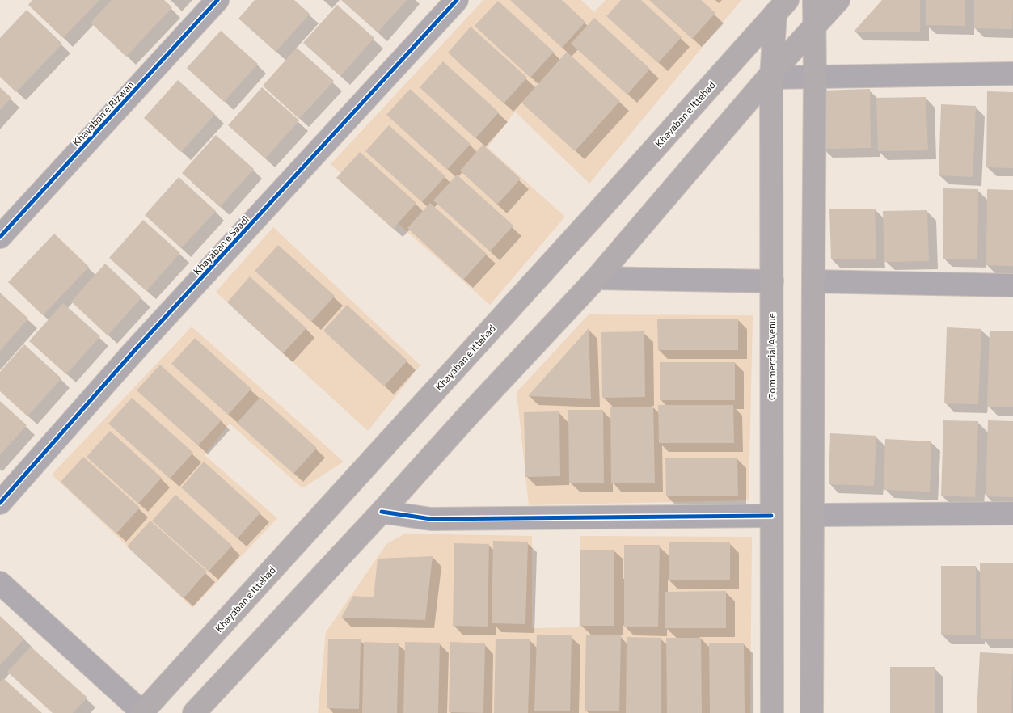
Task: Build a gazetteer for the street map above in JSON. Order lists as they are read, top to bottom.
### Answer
{
  "streets": {
    "main road": ["Khayaban e Ittehad", "Commercial Avenue"],
    "street": ["Khayaban e Rizwan", "Khayaban e Saadi"]
  },
  "crossings": [
    ["Khayaban e Ittehad", "Commercial Avenue"]
  ]
}
